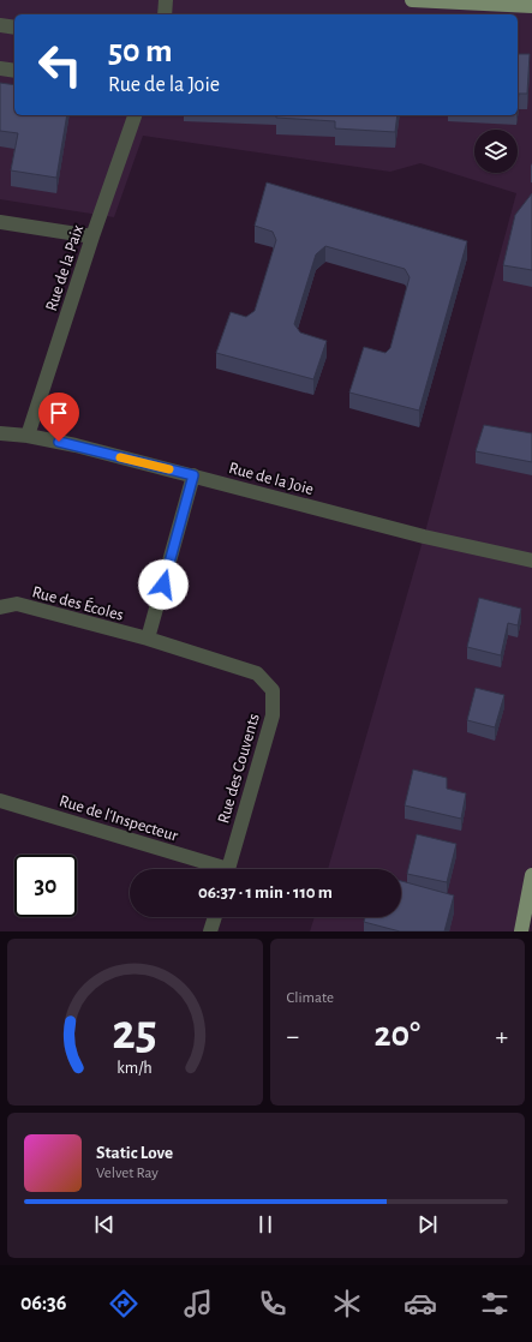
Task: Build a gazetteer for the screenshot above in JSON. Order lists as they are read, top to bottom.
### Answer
{
  "streets": {
    "street": [
      "Rue de la Paix",
      "Rue de la Joie",
      "Rue des Écoles",
      "Rue des Couvents",
      "Rue de l'Inspecteur"
    ]
  },
  "crossings": [
    ["Rue de la Paix", "Rue de la Joie"],
    ["Rue des Écoles", "Rue des Couvents"]
  ],
  "page": {
    "turn": ["50 m", "Rue de la Joie"],
    "limit": "30",
    "trip": "06:37 · 1 min · 110 m",
    "tile": "Climate",
    "heat": ["−", "20°", "+"],
    "song": ["Static Love", "Velvet Ray"],
    "tabs": "06:36",
    "gauge": ["25", "km/h"]
  }
}
